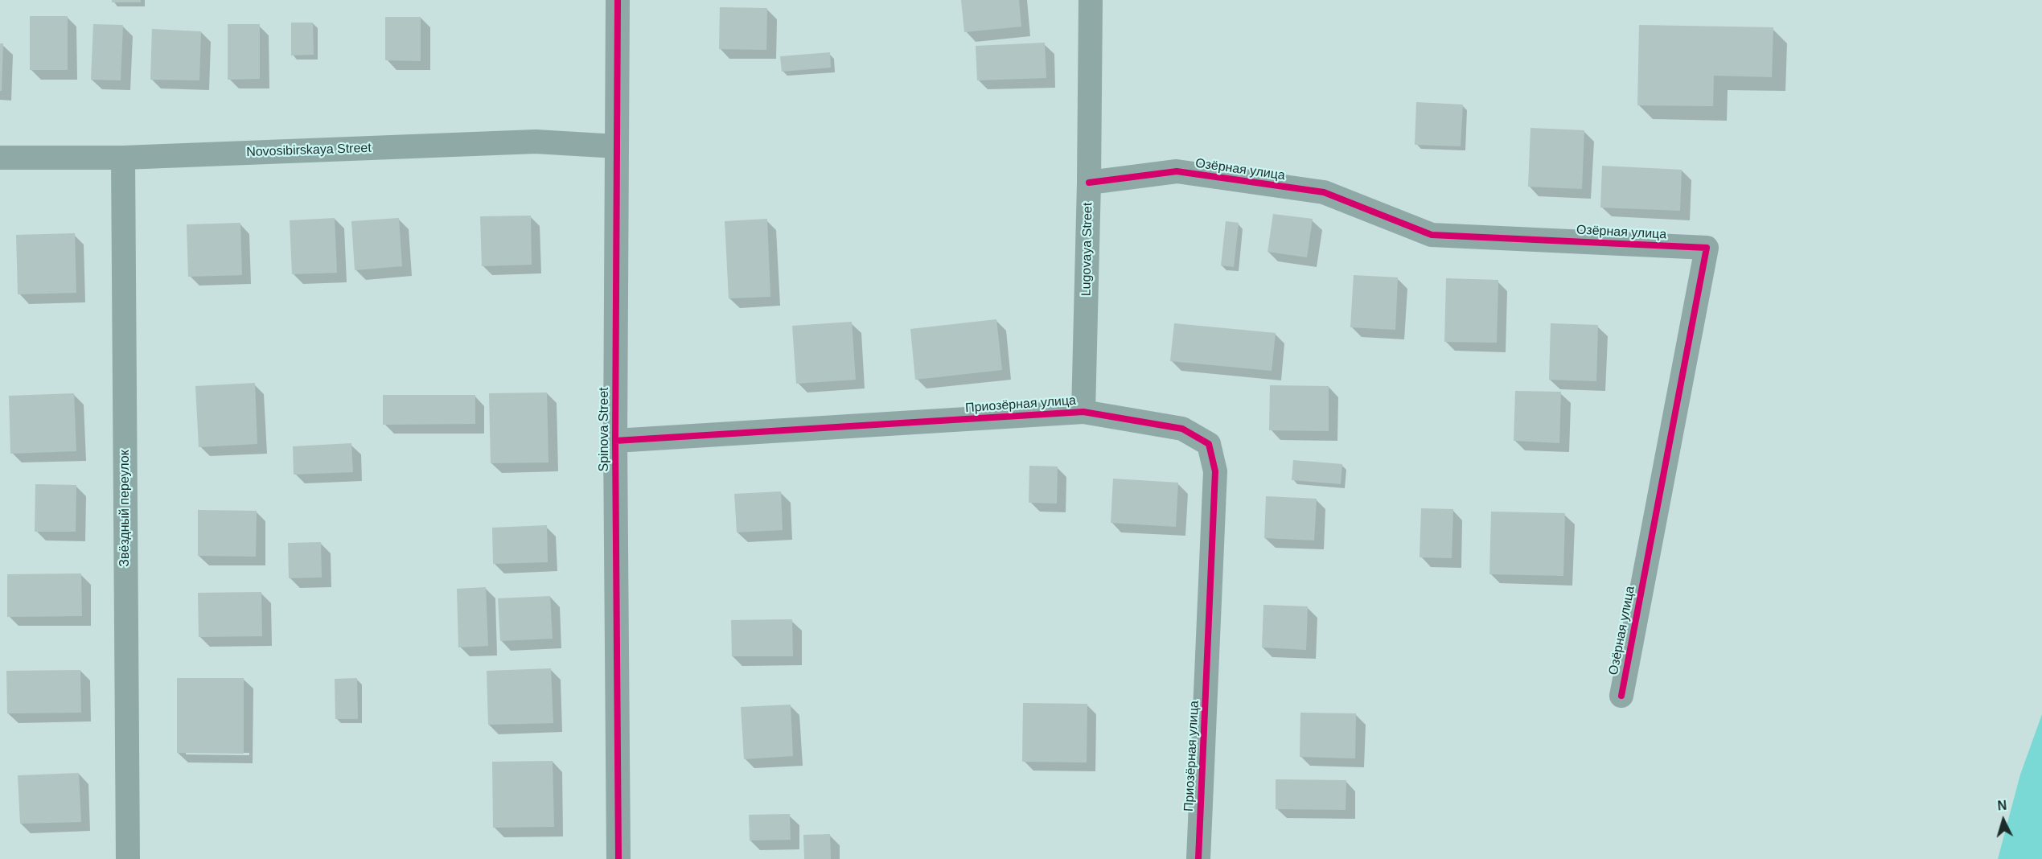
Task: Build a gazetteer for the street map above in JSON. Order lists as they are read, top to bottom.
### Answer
{
  "streets": {
    "street": [
      "Novosibirskaya Street",
      "Озёрная улица",
      "Lugovaya Street",
      "Приозёрная улица",
      "Spinova Street",
      "Звёздный переулок"
    ]
  },
  "crossings": [
    ["Novosibirskaya Street", "Spinova Street"],
    ["Novosibirskaya Street", "Звёздный переулок"],
    ["Озёрная улица", "Lugovaya Street"],
    ["Lugovaya Street", "Приозёрная улица"],
    ["Приозёрная улица", "Spinova Street"]
  ],
  "north": "top"
}
